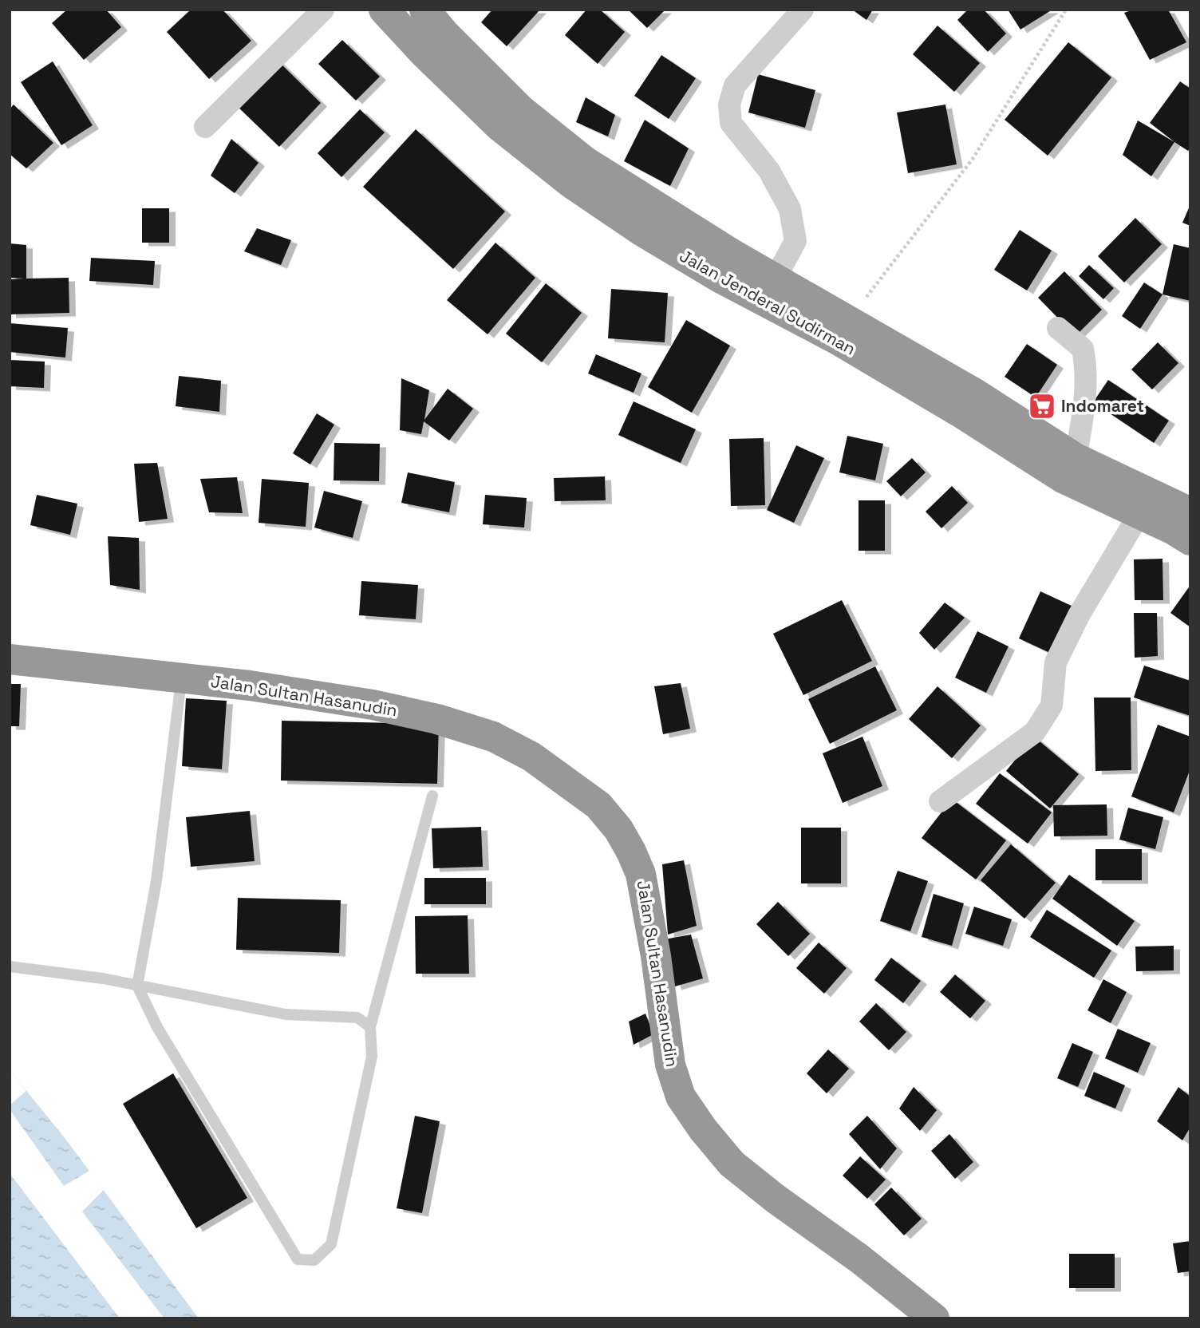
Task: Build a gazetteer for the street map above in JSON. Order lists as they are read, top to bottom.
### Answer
{
  "streets": {
    "highway": ["Jalan Jenderal Sudirman", "Jalan Sultan Hasanudin"]
  },
  "places": {
    "supermarket": ["Indomaret"]
  }
}
